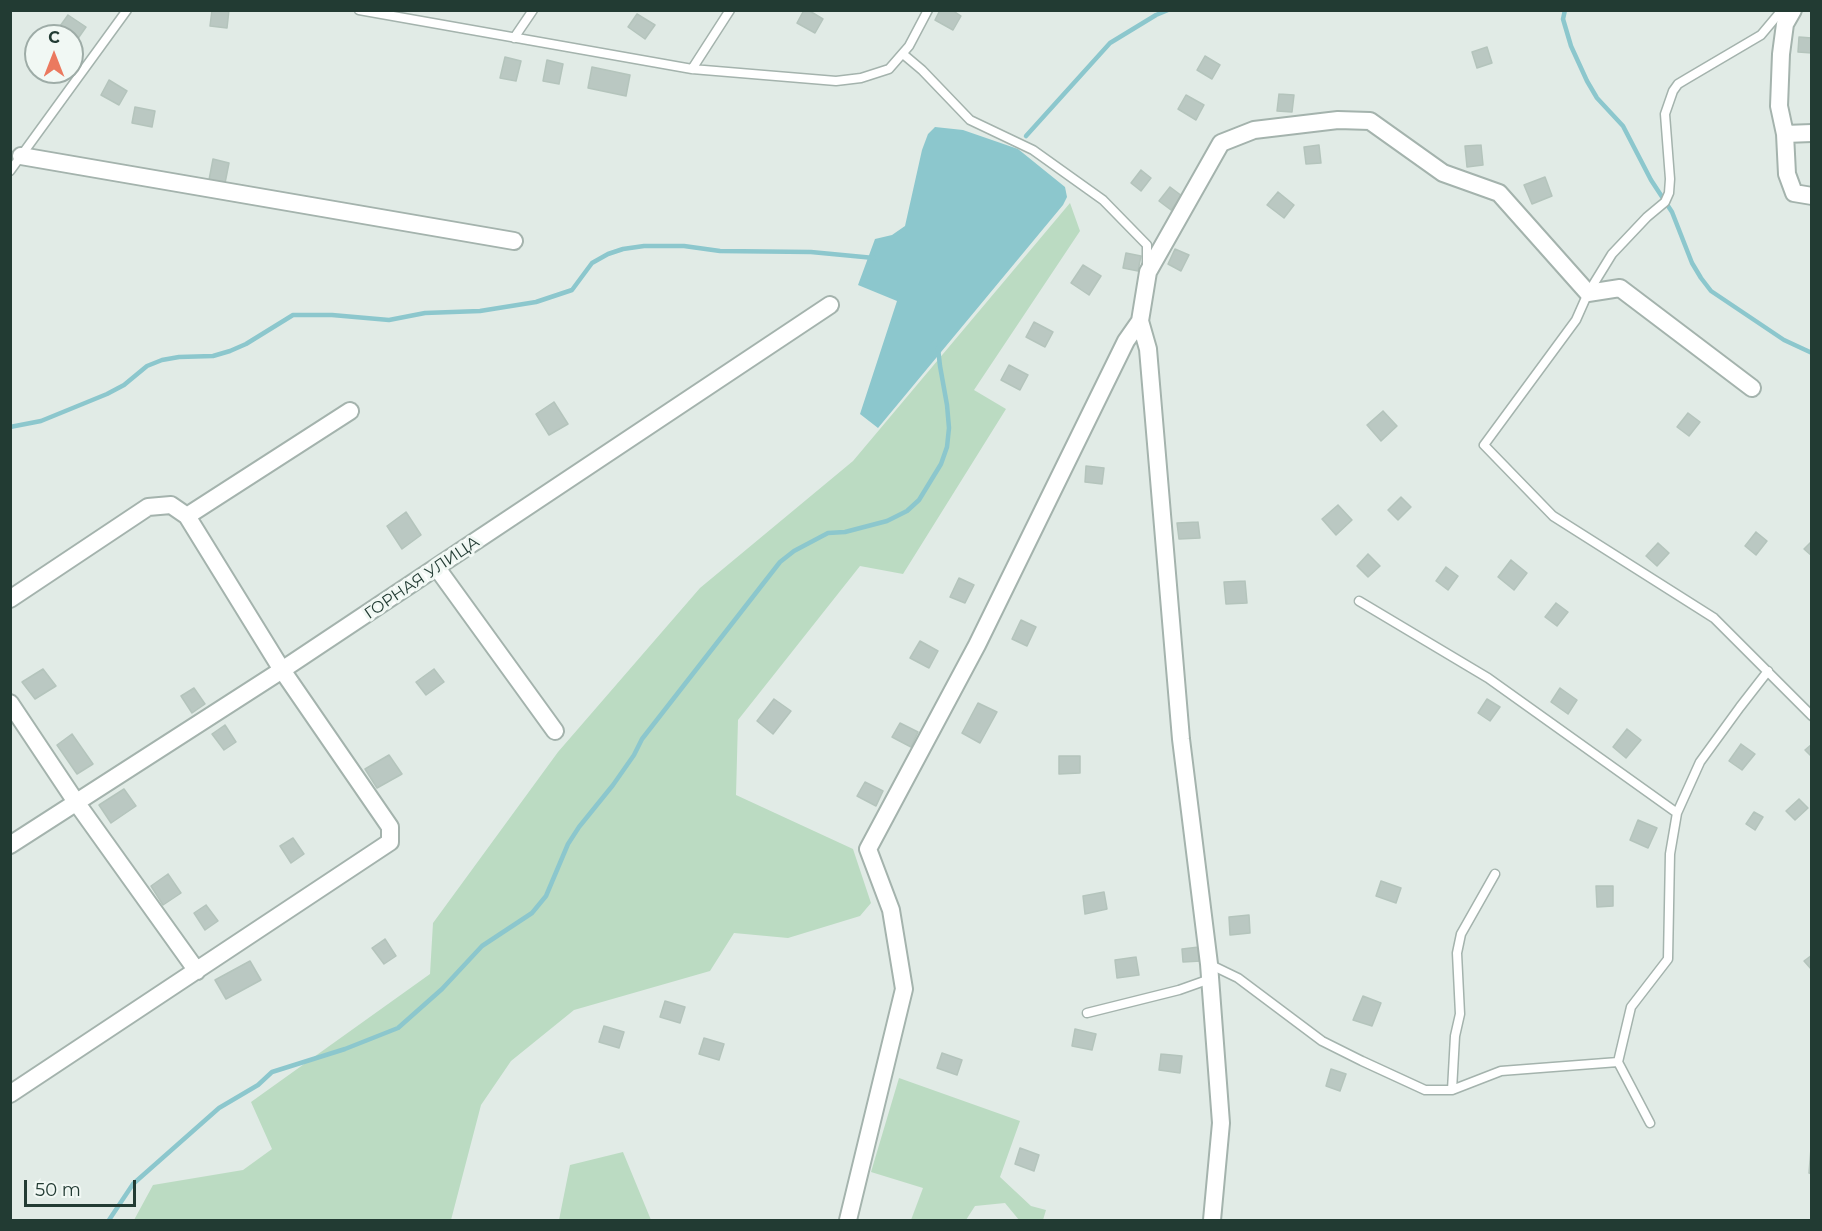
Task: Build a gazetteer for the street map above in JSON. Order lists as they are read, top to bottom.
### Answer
{
  "streets": {
    "street": ["ГОРНАЯ УЛИЦА"]
  },
  "scale_bar": "50 m",
  "north": "top"
}
